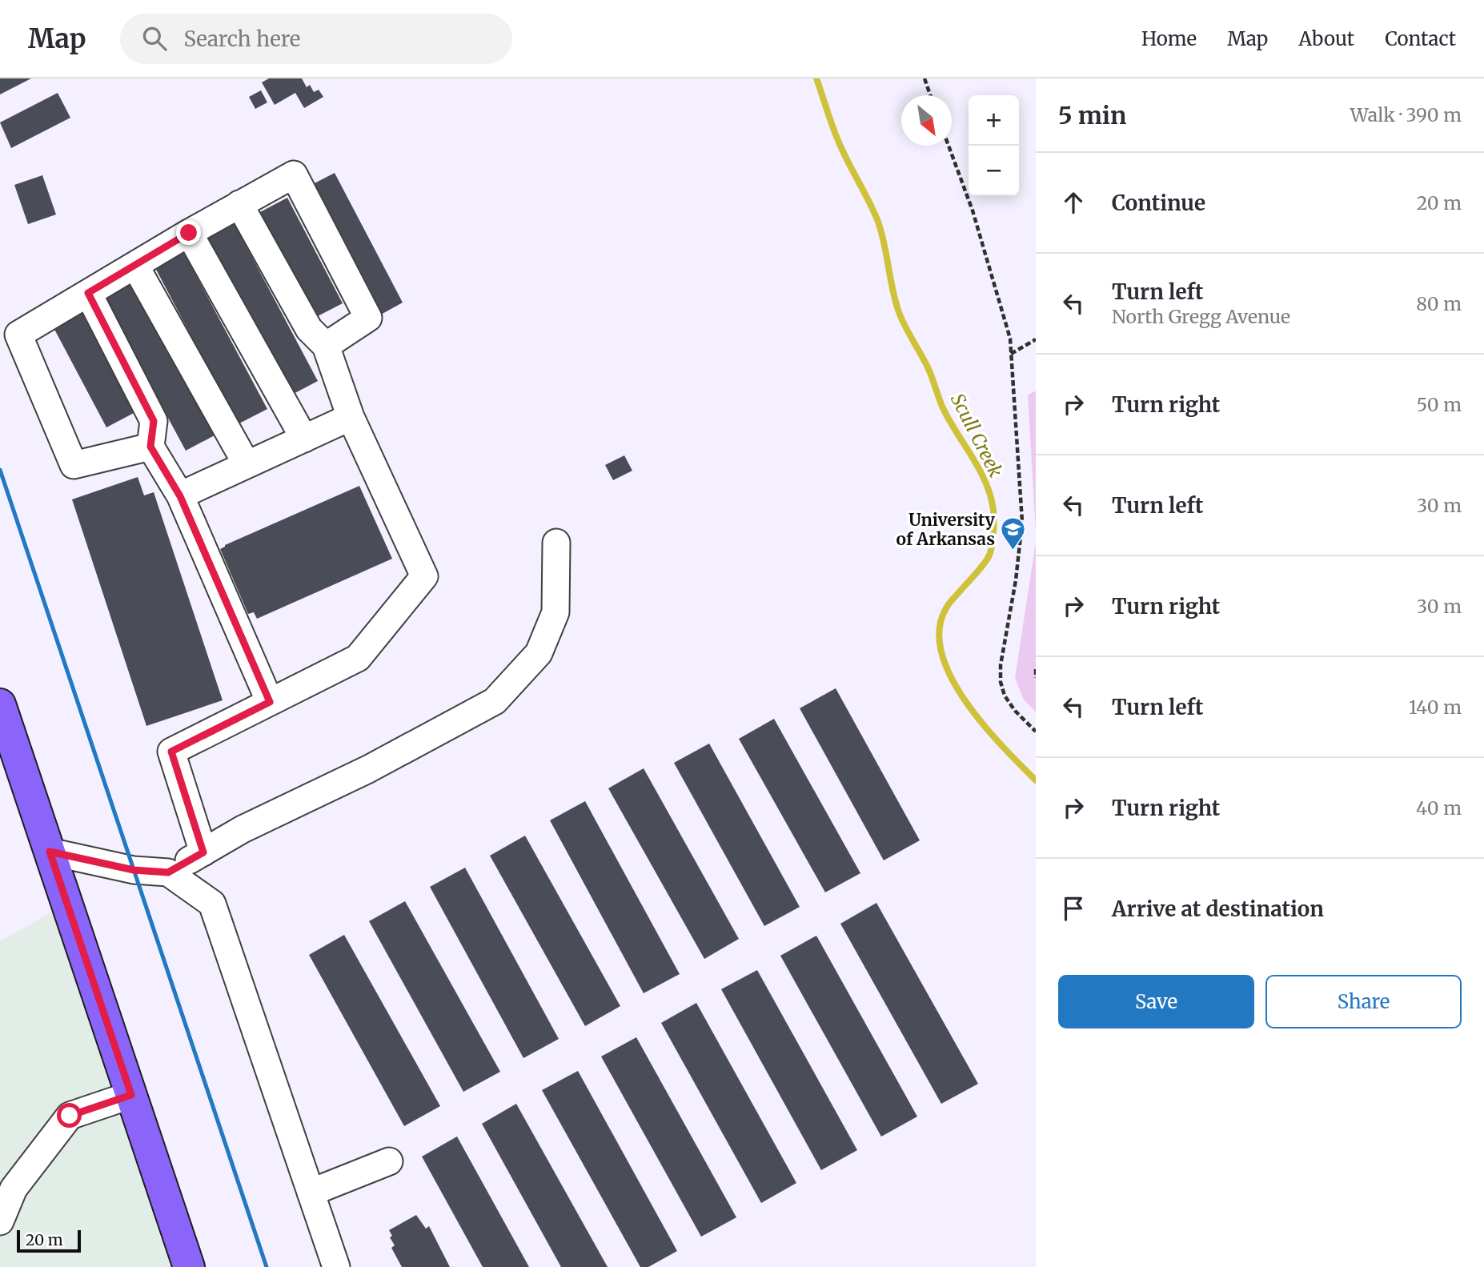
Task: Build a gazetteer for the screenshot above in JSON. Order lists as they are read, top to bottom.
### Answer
{
  "water": ["Scull Creek"],
  "places": {
    "school or university": ["University of Arkansas"]
  },
  "scale_bar": "20 m",
  "north": "bottom right",
  "page": {
    "header": "Map",
    "search": "Search here",
    "nav": [
      "Home",
      "Map",
      "About",
      "Contact"
    ],
    "heading": ["5 min", "Walk · 390 m"],
    "map_buttons": ["+", "−"],
    "list": [
      ["Continue", "20 m"],
      ["Turn left", "North Gregg Avenue", "80 m"],
      ["Turn right", "50 m"],
      ["Turn left", "30 m"],
      ["Turn right", "30 m"],
      ["Turn left", "140 m"],
      ["Turn right", "40 m"],
      "Arrive at destination"
    ],
    "buttons": ["Save", "Share"],
    "scale": "20 m"
  }
}
